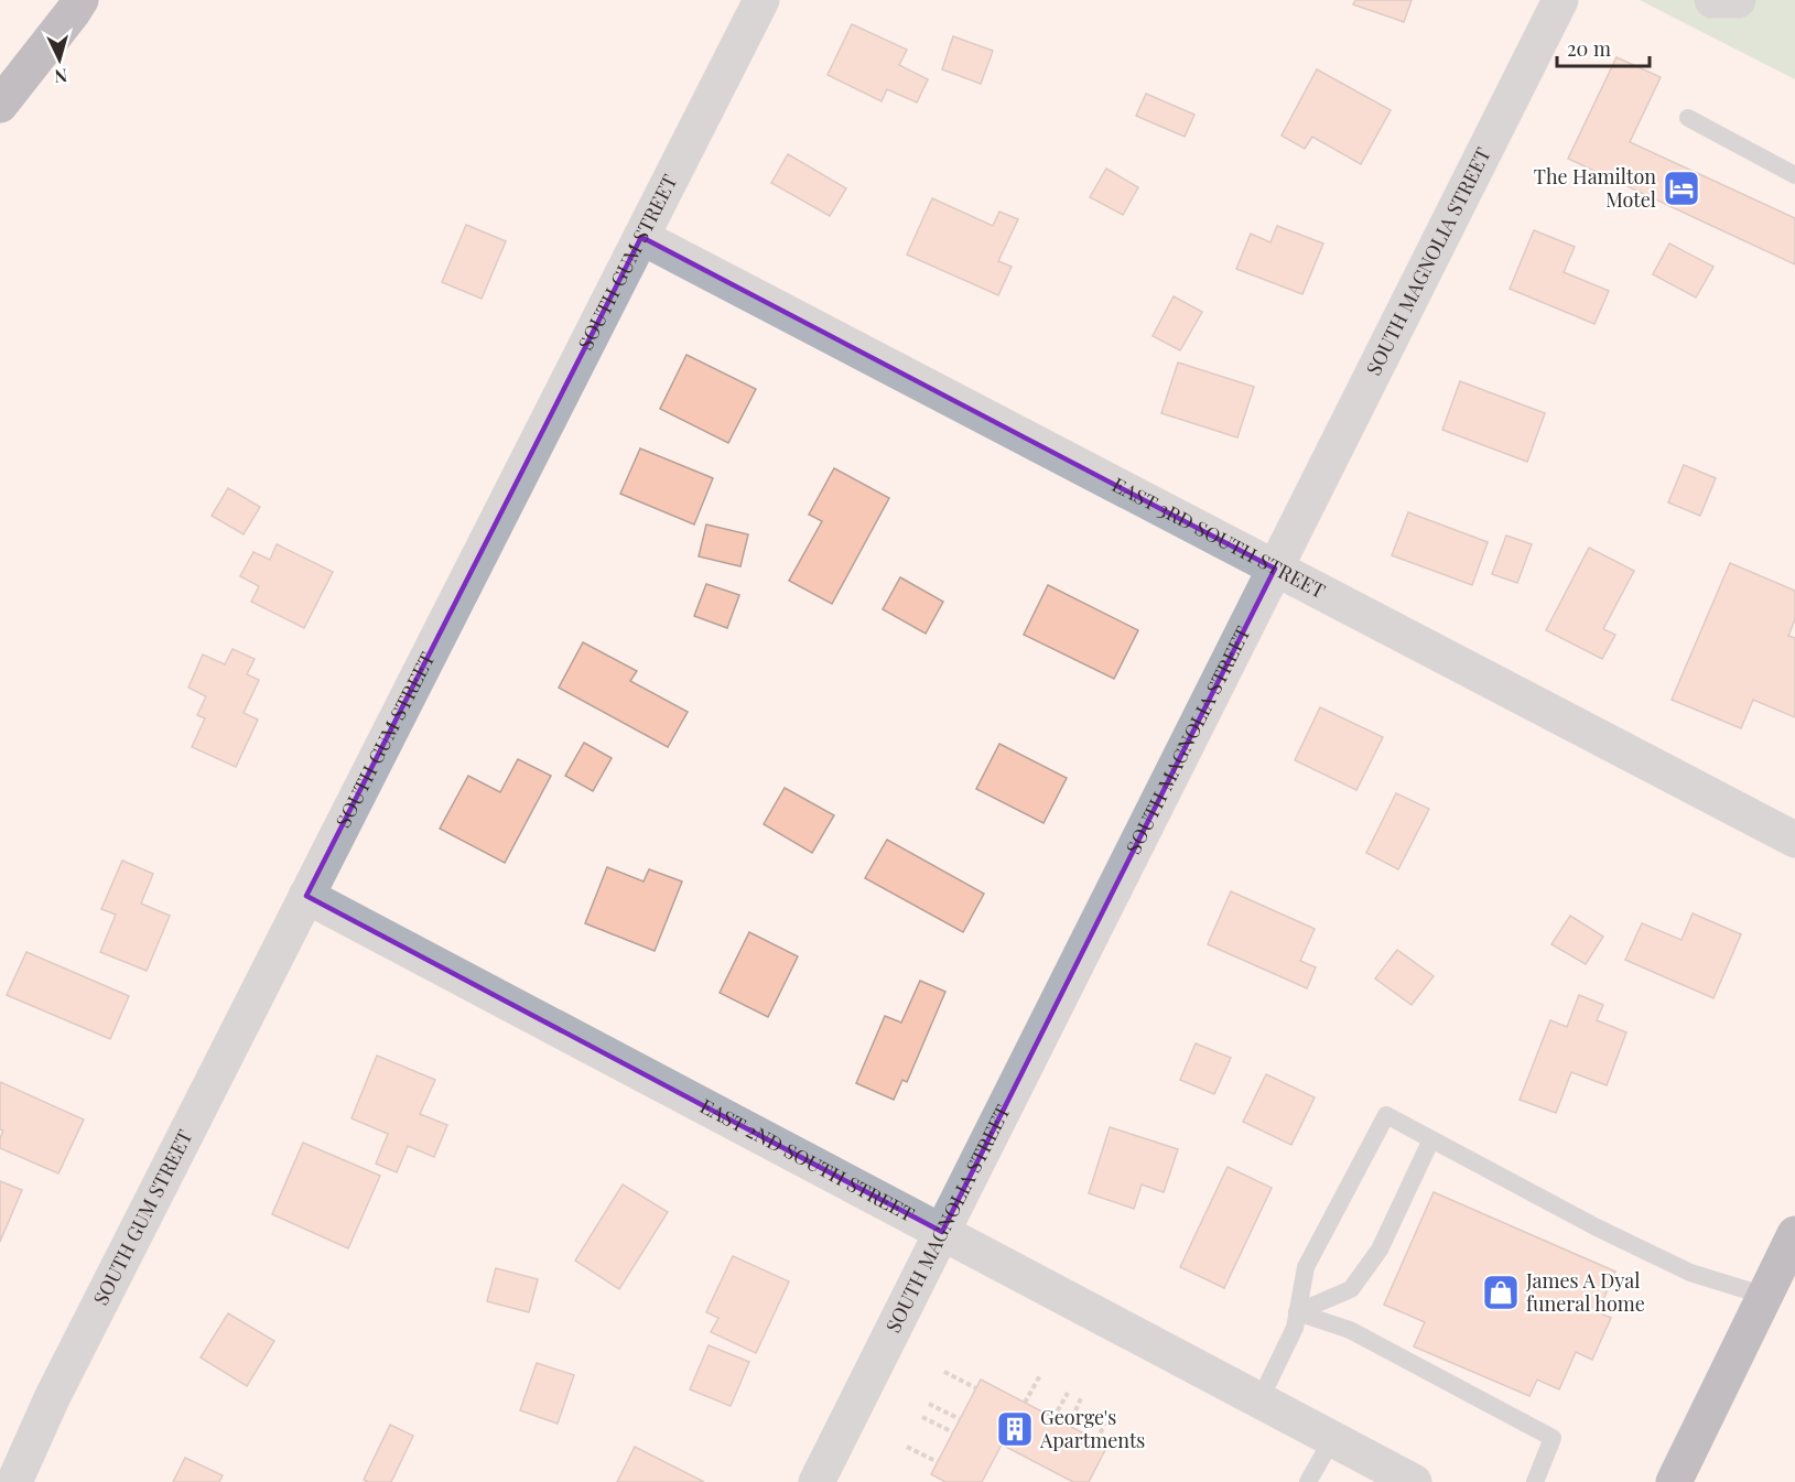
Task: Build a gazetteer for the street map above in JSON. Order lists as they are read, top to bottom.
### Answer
{
  "streets": {
    "street": [
      "SOUTH GUM STREET",
      "SOUTH MAGNOLIA STREET",
      "EAST 3RD SOUTH STREET",
      "EAST 2ND SOUTH STREET"
    ]
  },
  "crossings": [
    ["SOUTH GUM STREET", "EAST 3RD SOUTH STREET"],
    ["SOUTH GUM STREET", "EAST 2ND SOUTH STREET"],
    ["SOUTH MAGNOLIA STREET", "EAST 3RD SOUTH STREET"],
    ["SOUTH MAGNOLIA STREET", "EAST 2ND SOUTH STREET"]
  ],
  "places": {
    "hotel": ["The Hamilton Motel"],
    "shop": ["James A Dyal funeral home"],
    "building": ["George's Apartments"]
  },
  "scale_bar": "20 m",
  "north": "bottom"
}
